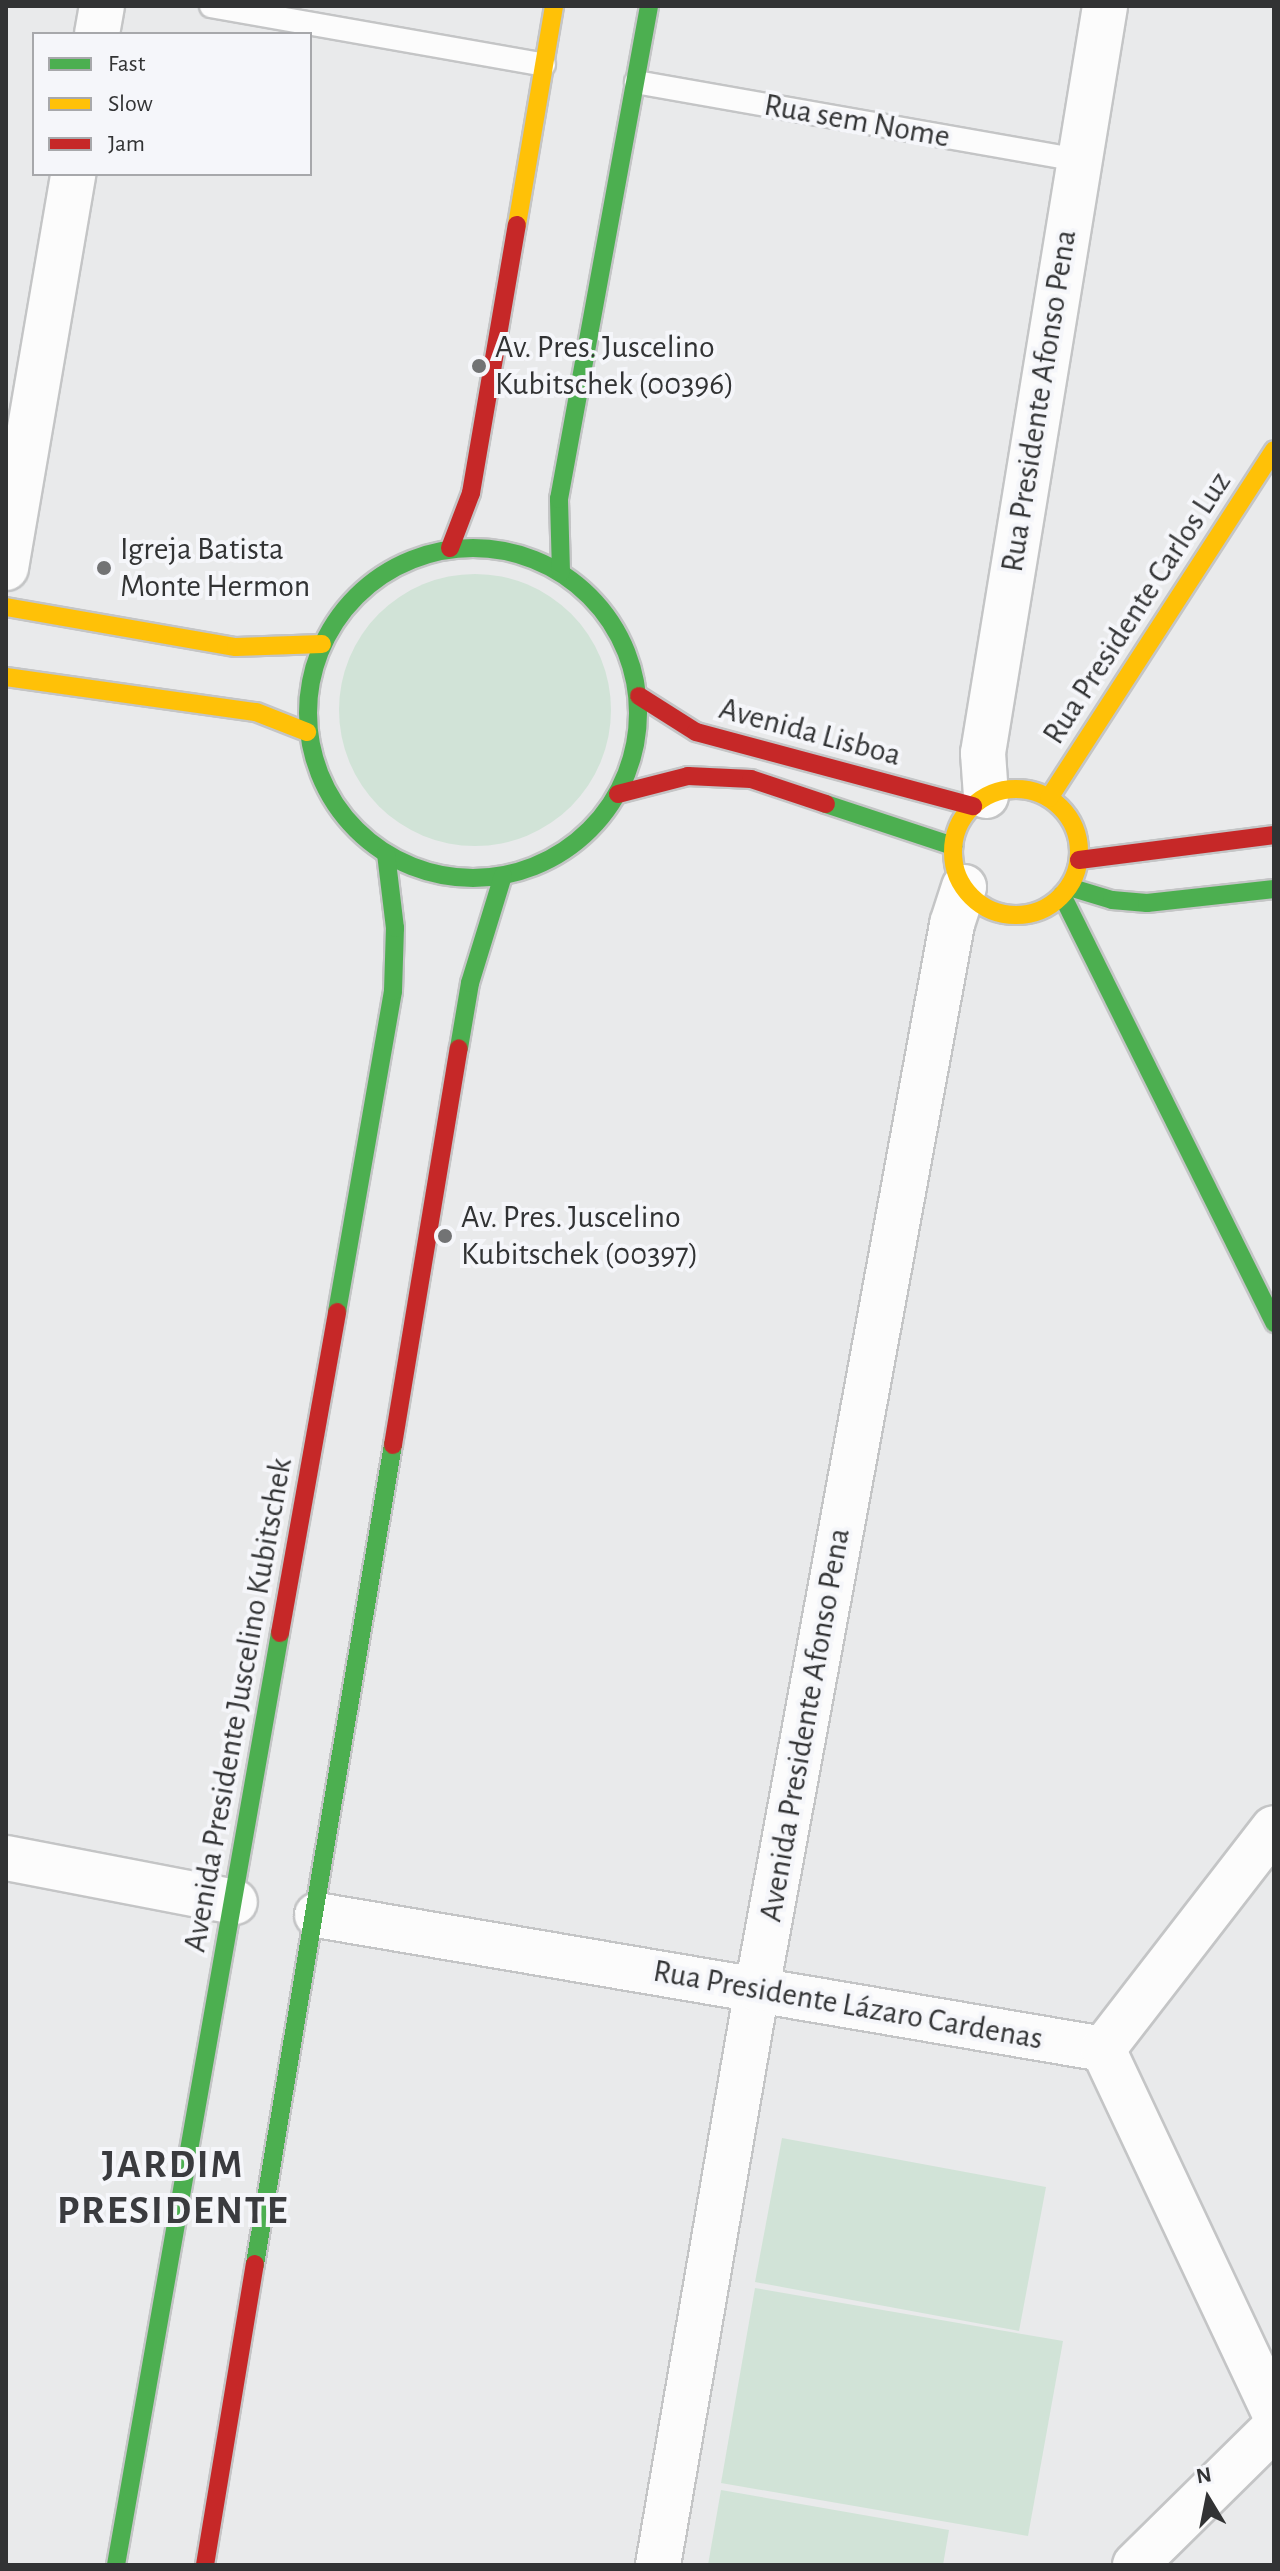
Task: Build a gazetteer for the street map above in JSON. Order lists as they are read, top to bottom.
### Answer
{
  "streets": {
    "main road": ["Rua Presidente Carlos Luz", "Avenida Lisboa", "Avenida Presidente Juscelino Kubitschek"],
    "street": ["Rua Presidente Afonso Pena", "Avenida Presidente Afonso Pena", "Rua Presidente Lázaro Cardenas"],
    "lane": ["Rua sem Nome"]
  },
  "crossings": [
    ["Rua sem Nome", "Rua Presidente Afonso Pena"],
    ["Rua Presidente Afonso Pena", "Rua Presidente Carlos Luz"],
    ["Rua Presidente Afonso Pena", "Avenida Lisboa"],
    ["Rua Presidente Afonso Pena", "Avenida Presidente Afonso Pena"],
    ["Rua Presidente Carlos Luz", "Avenida Lisboa"],
    ["Rua Presidente Carlos Luz", "Avenida Presidente Afonso Pena"],
    ["Avenida Lisboa", "Avenida Presidente Afonso Pena"],
    ["Avenida Presidente Afonso Pena", "Rua Presidente Lázaro Cardenas"]
  ],
  "districts": ["JARDIM PRESIDENTE"],
  "places": ["Av. Pres. Juscelino Kubitschek (00396)", "Igreja Batista Monte Hermon", "Av. Pres. Juscelino Kubitschek (00397)"],
  "legend": ["Fast", "Slow", "Jam"],
  "north": "top"
}
